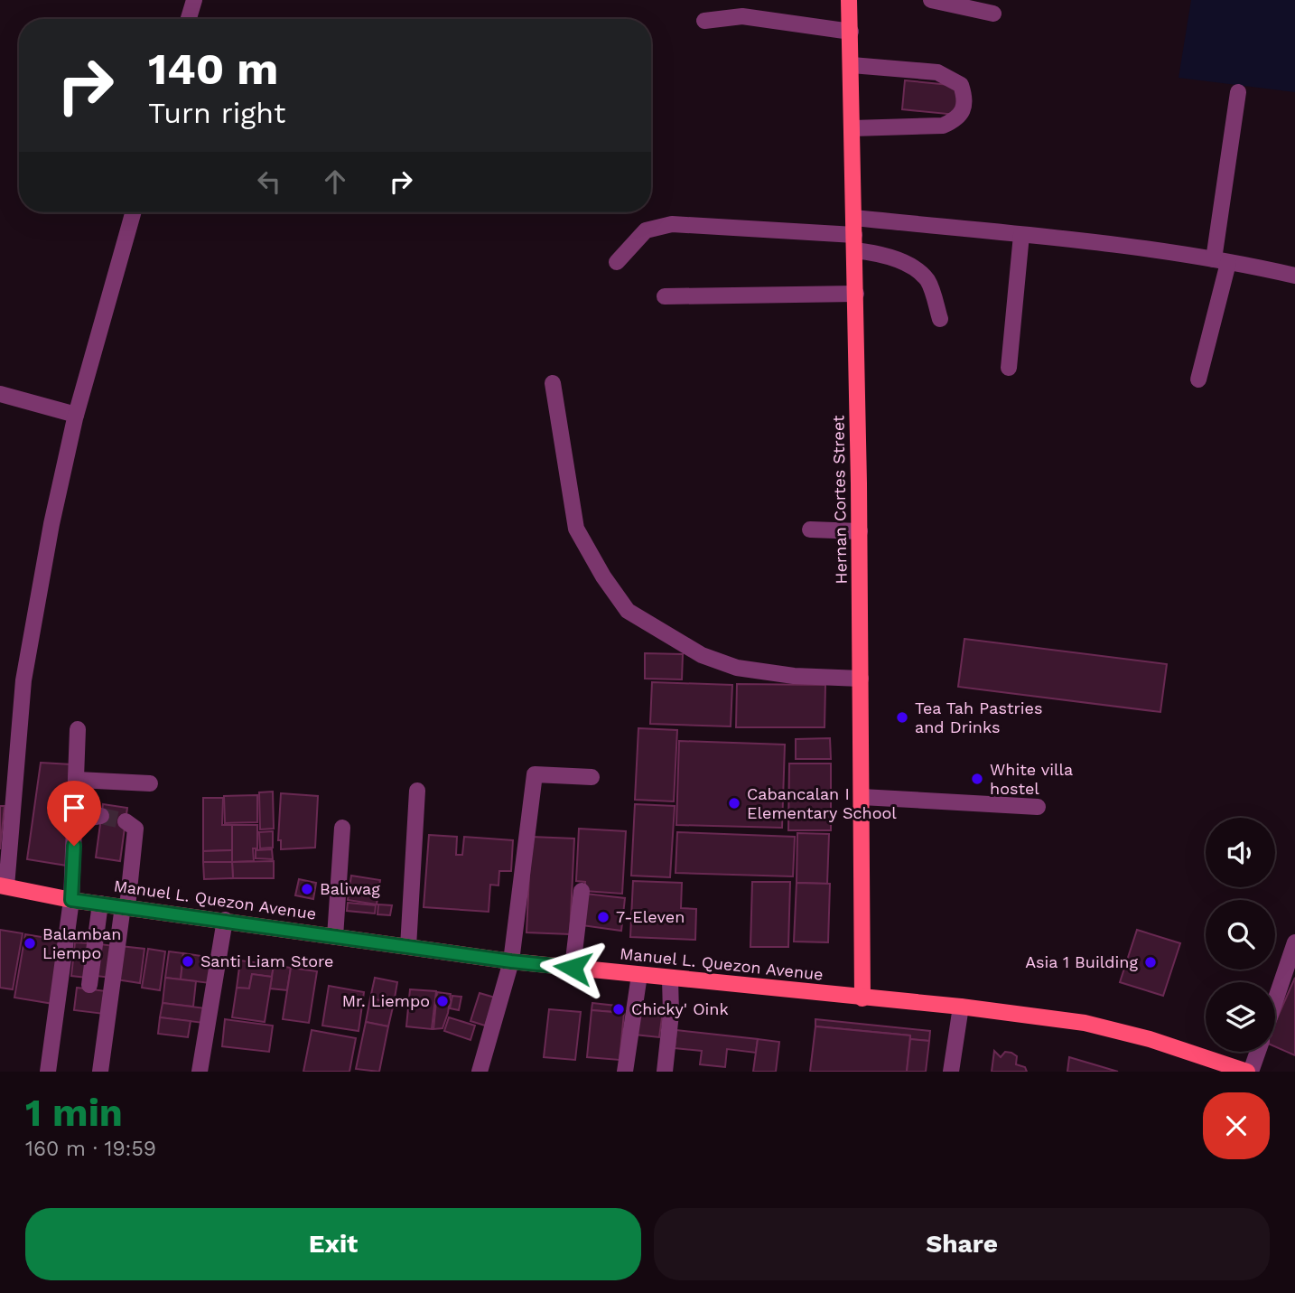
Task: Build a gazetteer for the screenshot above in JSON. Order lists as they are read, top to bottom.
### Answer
{
  "streets": {
    "main road": ["Hernan Cortes Street", "Manuel L. Quezon Avenue"]
  },
  "crossings": [
    ["Hernan Cortes Street", "Manuel L. Quezon Avenue"]
  ],
  "places": [
    "Tea Tah Pastries and Drinks",
    "White villa hostel",
    "Cabancalan I Elementary School",
    "Baliwag",
    "7-Eleven",
    "Balamban Liempo",
    "Santi Liam Store",
    "Asia 1 Building",
    "Mr. Liempo",
    "Chicky' Oink"
  ],
  "page": {
    "turn": ["140 m", "Turn right"],
    "heading": ["1 min", "160 m · 19:59"],
    "buttons": ["Exit", "Share"]
  }
}
